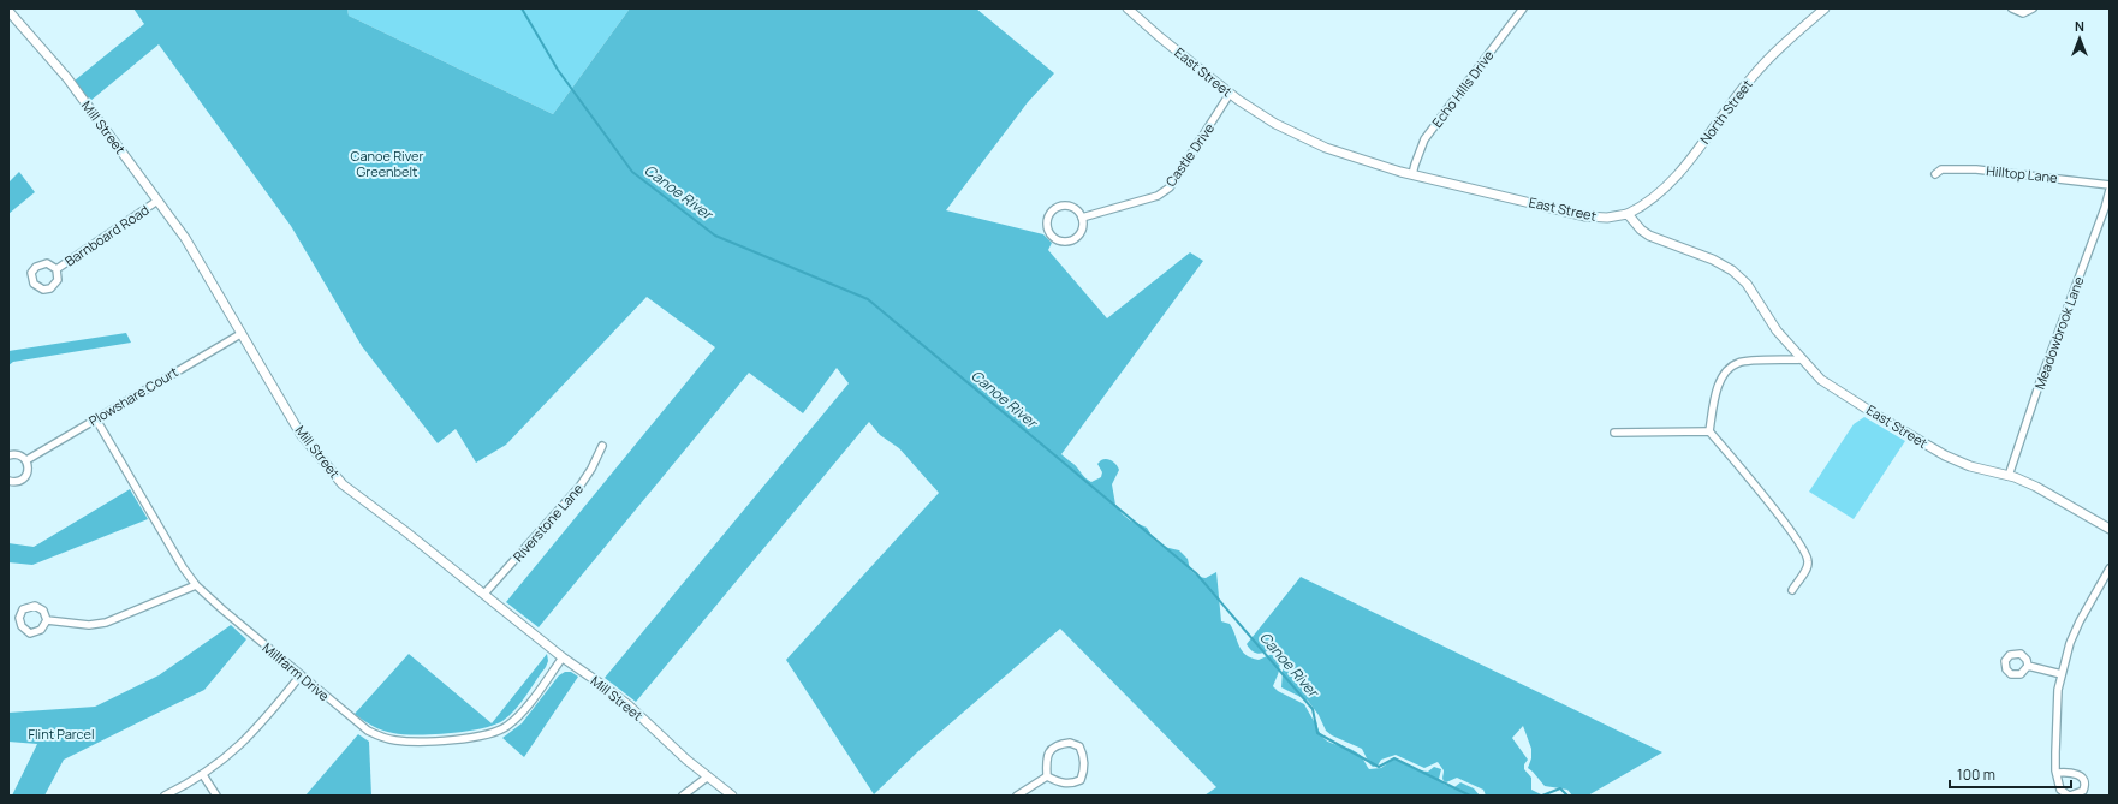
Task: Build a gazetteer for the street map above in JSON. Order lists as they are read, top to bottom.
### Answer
{
  "streets": {
    "street": [
      "East Street",
      "Echo Hills Drive",
      "North Street",
      "Mill Street",
      "Castle Drive",
      "Hilltop Lane",
      "Barnboard Road",
      "Meadowbrook Lane",
      "Plowshare Court",
      "Riverstone Lane",
      "Millfarm Drive"
    ]
  },
  "crossings": [
    ["East Street", "Echo Hills Drive"],
    ["East Street", "North Street"],
    ["East Street", "Castle Drive"],
    ["East Street", "Meadowbrook Lane"],
    ["Mill Street", "Barnboard Road"],
    ["Mill Street", "Plowshare Court"],
    ["Mill Street", "Riverstone Lane"],
    ["Mill Street", "Millfarm Drive"],
    ["Plowshare Court", "Millfarm Drive"]
  ],
  "water": ["Canoe River"],
  "parks": ["Canoe River Greenbelt", "Flint Parcel"],
  "scale_bar": "100 m",
  "north": "top"
}
